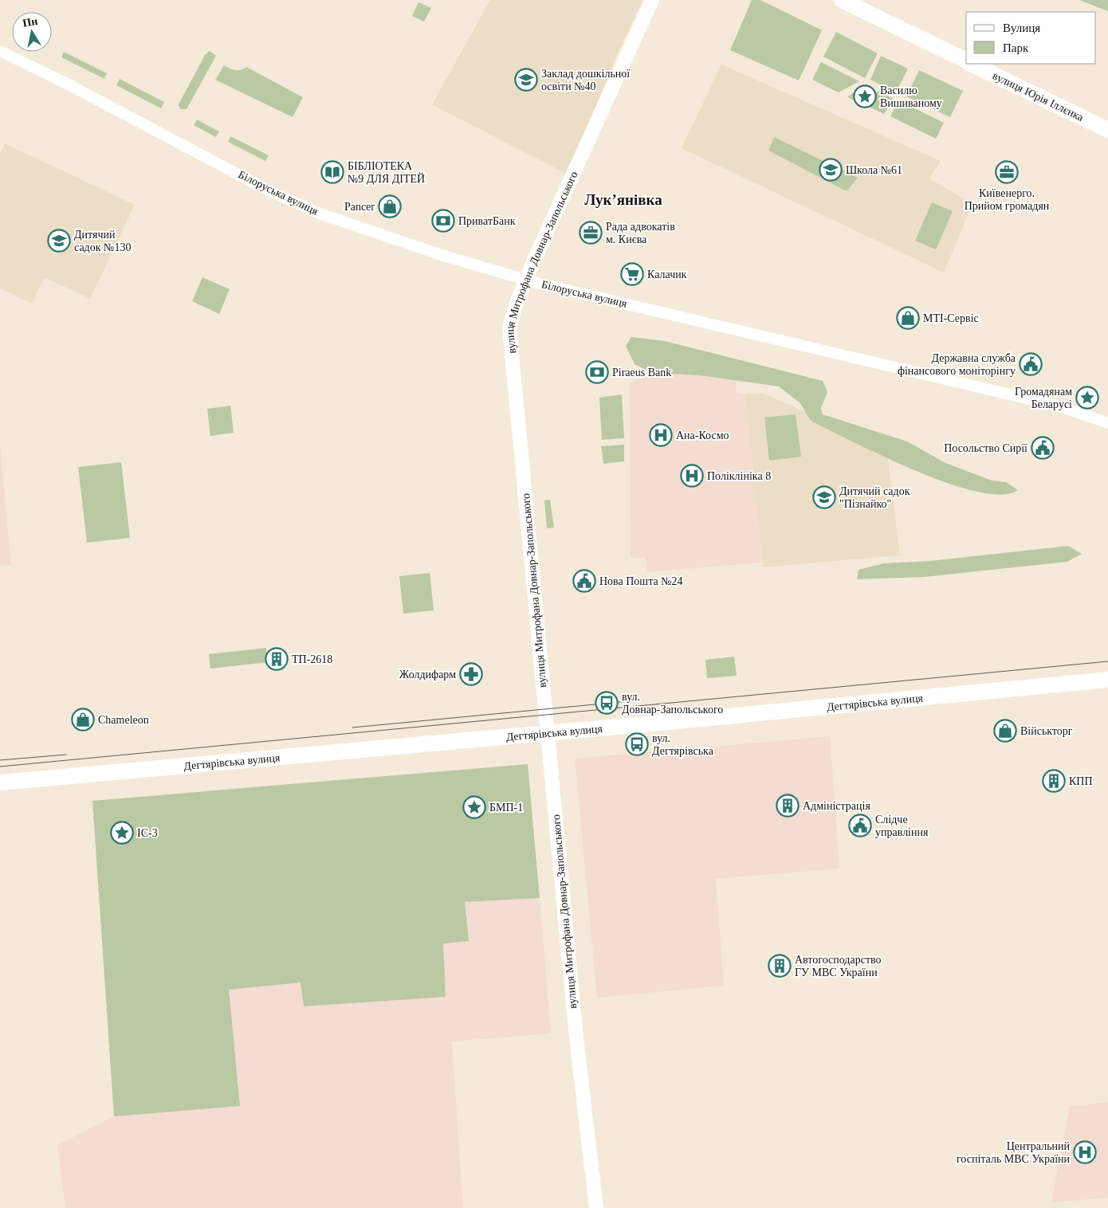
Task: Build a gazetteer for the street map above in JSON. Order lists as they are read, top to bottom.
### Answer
{
  "streets": {
    "main road": ["вулиця Юрія Іллєнка", "Дегтярівська вулиця"],
    "street": ["Білоруська вулиця", "вулиця Митрофана Довнар-Запольського"]
  },
  "crossings": [
    ["Білоруська вулиця", "вулиця Митрофана Довнар-Запольського"],
    ["вулиця Митрофана Довнар-Запольського", "Дегтярівська вулиця"]
  ],
  "districts": ["Лукʼянівка"],
  "places": {
    "school or university": [
      "Заклад дошкільної освіти №40",
      "Школа №61",
      "Дитячий садок №130",
      "Дитячий садок \"Пізнайко\""
    ],
    "place": [
      "Василю Вишиваному",
      "Громадянам Беларусі",
      "БМП-1",
      "ІС-3"
    ],
    "library": ["БІБЛІОТЕКА №9 ДЛЯ ДІТЕЙ"],
    "office": ["Київенерго. Прийом громадян", "Рада адвокатів м. Києва"],
    "shop": [
      "Pancer",
      "МТІ-Сервіс",
      "Chameleon",
      "Військторг"
    ],
    "bank": ["ПриватБанк", "Piraeus Bank"],
    "supermarket": ["Калачик"],
    "public building": [
      "Державна служба фінансового моніторінгу",
      "Посольство Сирії",
      "Нова Пошта №24",
      "Слідче управління"
    ],
    "hospital": ["Ана-Космо", "Поліклініка 8", "Центральний госпіталь МВС України"],
    "building": [
      "ТП-2618",
      "КПП",
      "Адміністрація",
      "Автогосподарство ГУ МВС України"
    ],
    "pharmacy": ["Жолдифарм"],
    "bus stop": ["вул. Довнар-Запольського", "вул. Дегтярівська"]
  },
  "legend": ["Вулиця", "Парк"],
  "north": "top"
}
